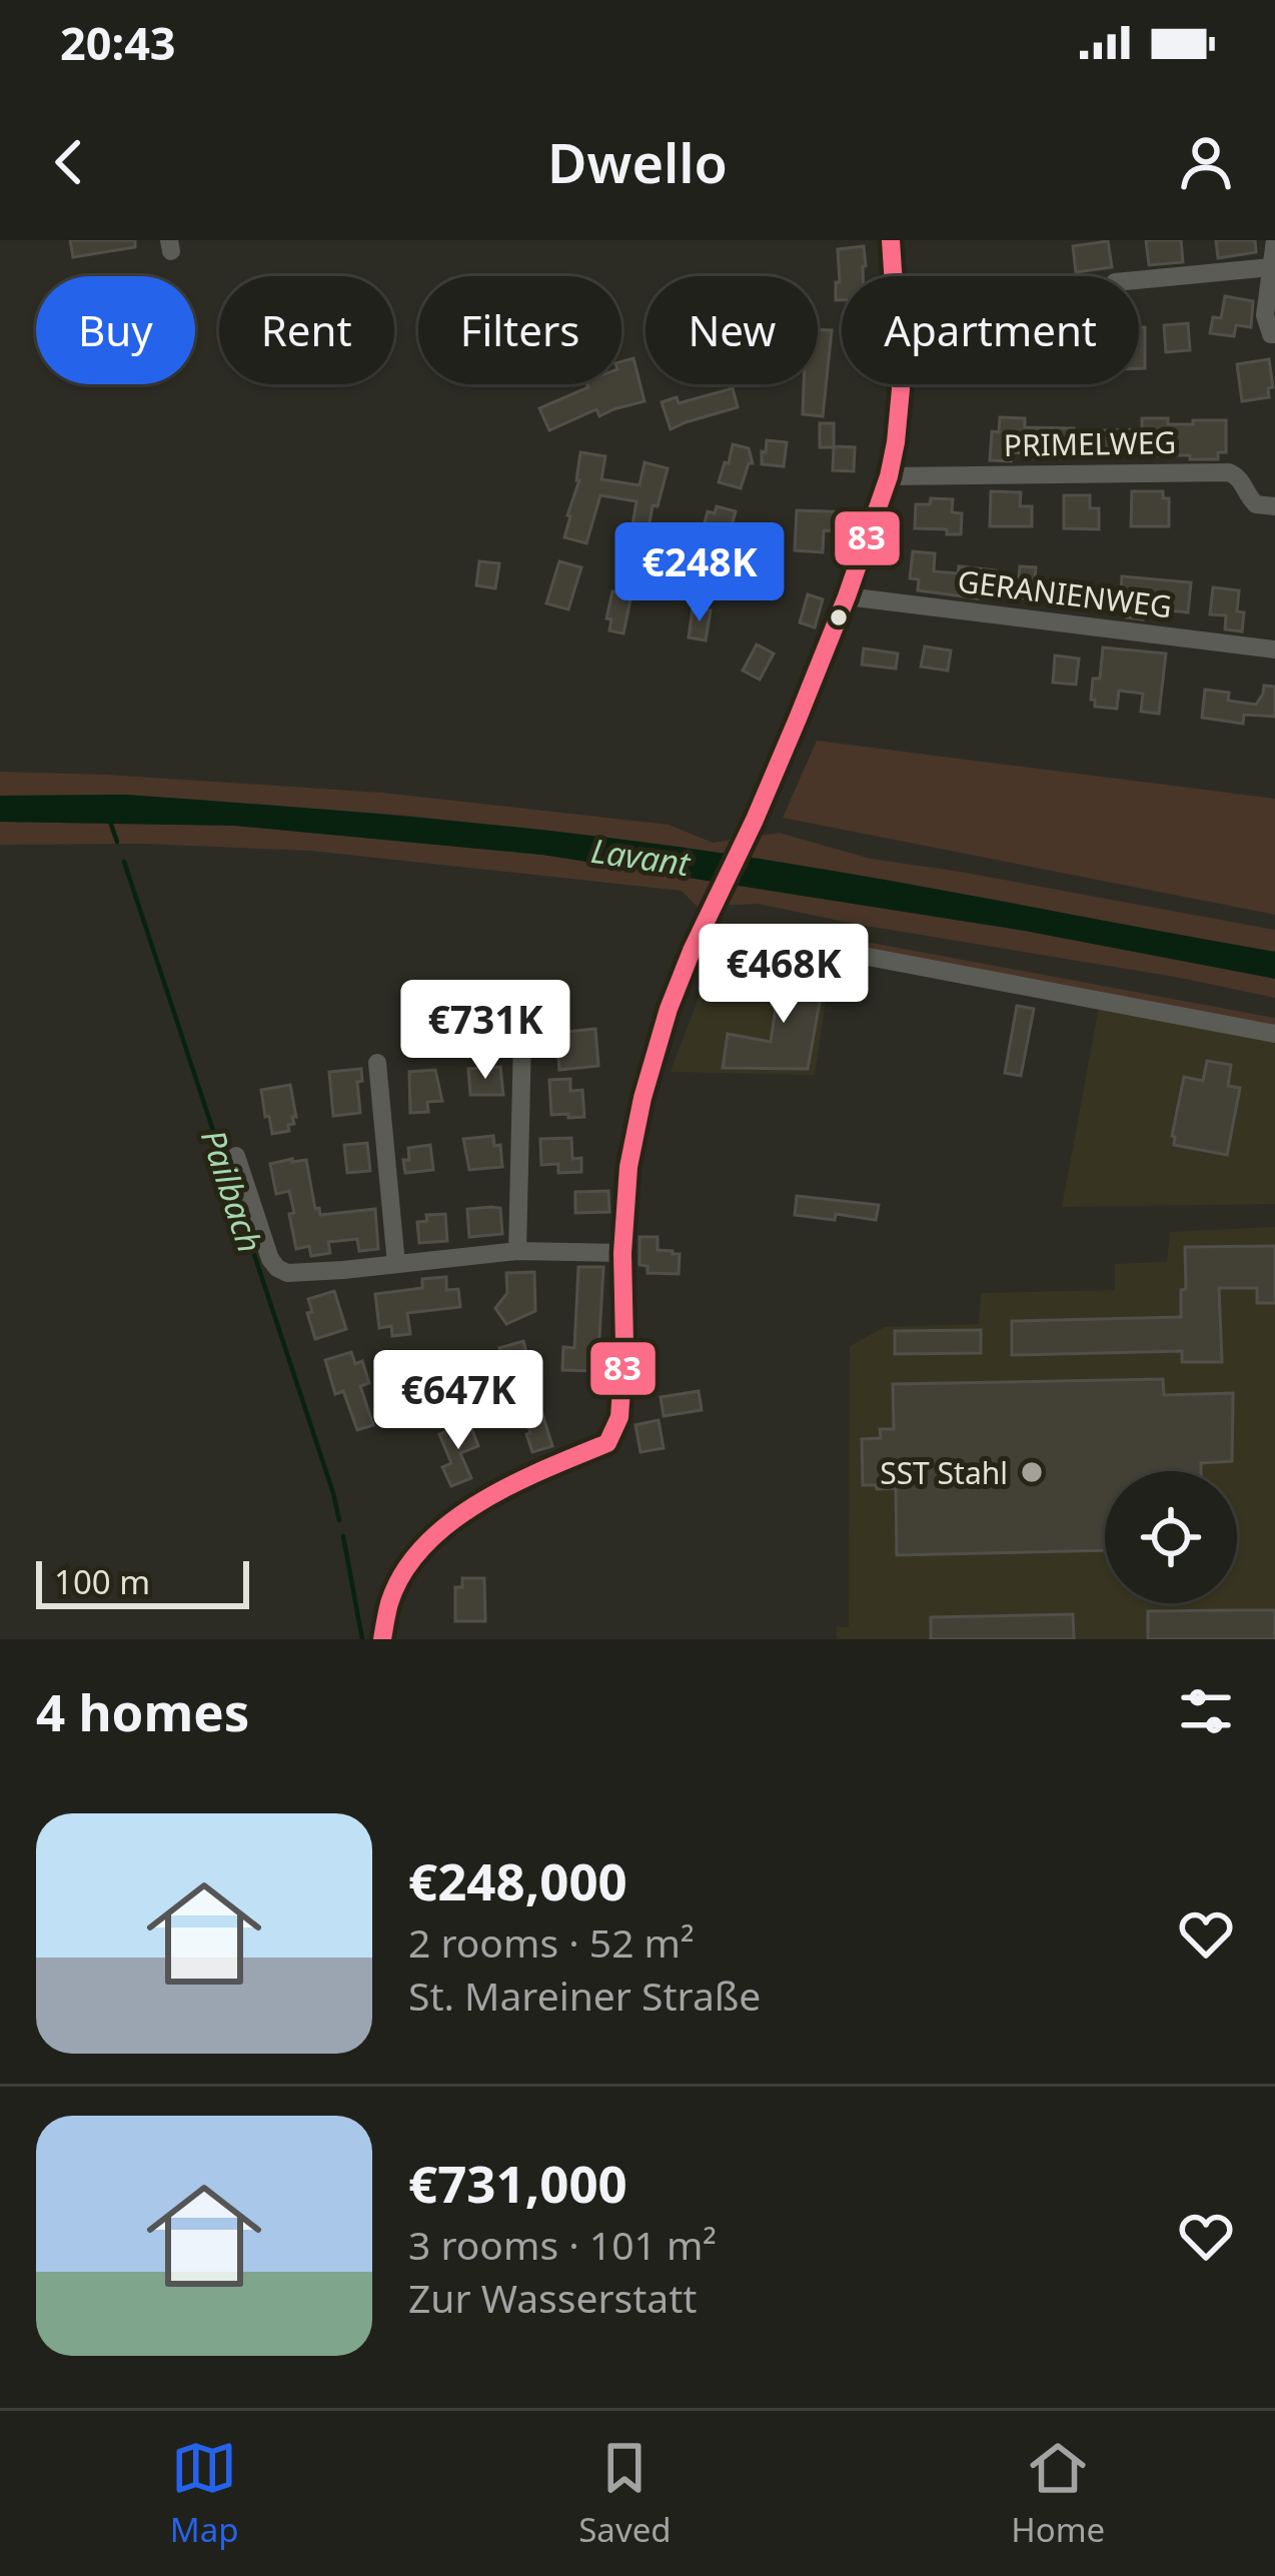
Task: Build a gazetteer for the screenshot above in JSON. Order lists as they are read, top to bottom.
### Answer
{
  "streets": {
    "street": ["PRIMELWEG", "GERANIENWEG"]
  },
  "water": ["Lavant", "Pailbach"],
  "places": ["SST Stahl"],
  "lines": ["transit line 83"],
  "scale_bar": "100 m",
  "page": {
    "status": "20:43",
    "header": "Dwello",
    "chip": [
      "Buy",
      "Rent",
      "Filters",
      "New",
      "Apartment"
    ],
    "price": [
      "€248K",
      "€468K",
      "€731K",
      "€647K"
    ],
    "scale": "100 m",
    "heading": "4 homes",
    "list": [
      {
        "name": "€248,000",
        "note": "2 rooms · 52 m² · St. Mareiner Straße"
      },
      {
        "name": "€731,000",
        "note": "3 rooms · 101 m² · Zur Wasserstatt"
      }
    ],
    "tabs": ["Map", "Saved", "Home"]
  }
}
